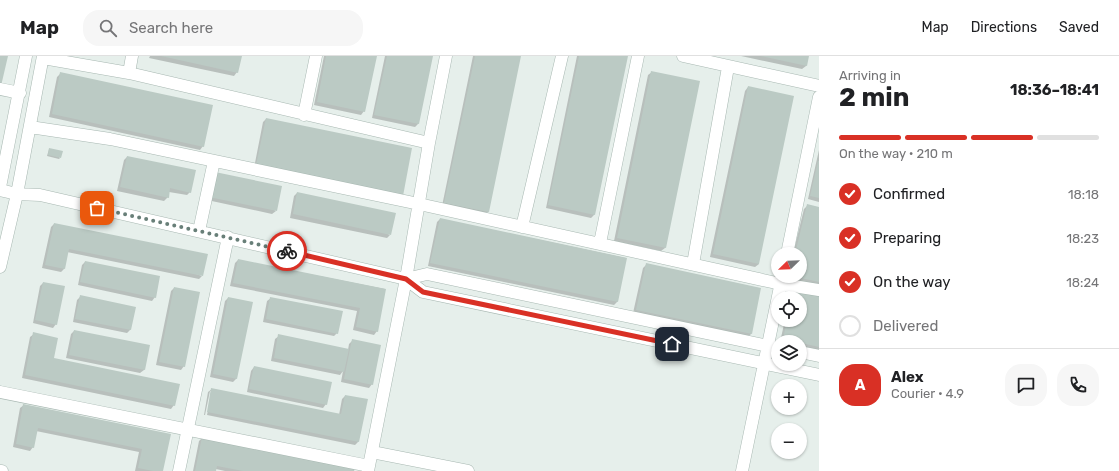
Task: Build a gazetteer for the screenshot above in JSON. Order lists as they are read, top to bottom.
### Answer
{
  "north": "bottom left",
  "page": {
    "header": "Map",
    "search": "Search here",
    "nav": ["Map", "Directions", "Saved"],
    "heading": ["2 min", "Arriving in", "18:36–18:41"],
    "panel": ["Alex", "Courier · 4.9"],
    "bar": "On the way · 210 m",
    "list": [
      ["Confirmed", "18:18"],
      ["Preparing", "18:23"],
      ["On the way", "18:24"],
      "Delivered"
    ],
    "map_buttons": ["+", "−"],
    "round": "A"
  }
}
